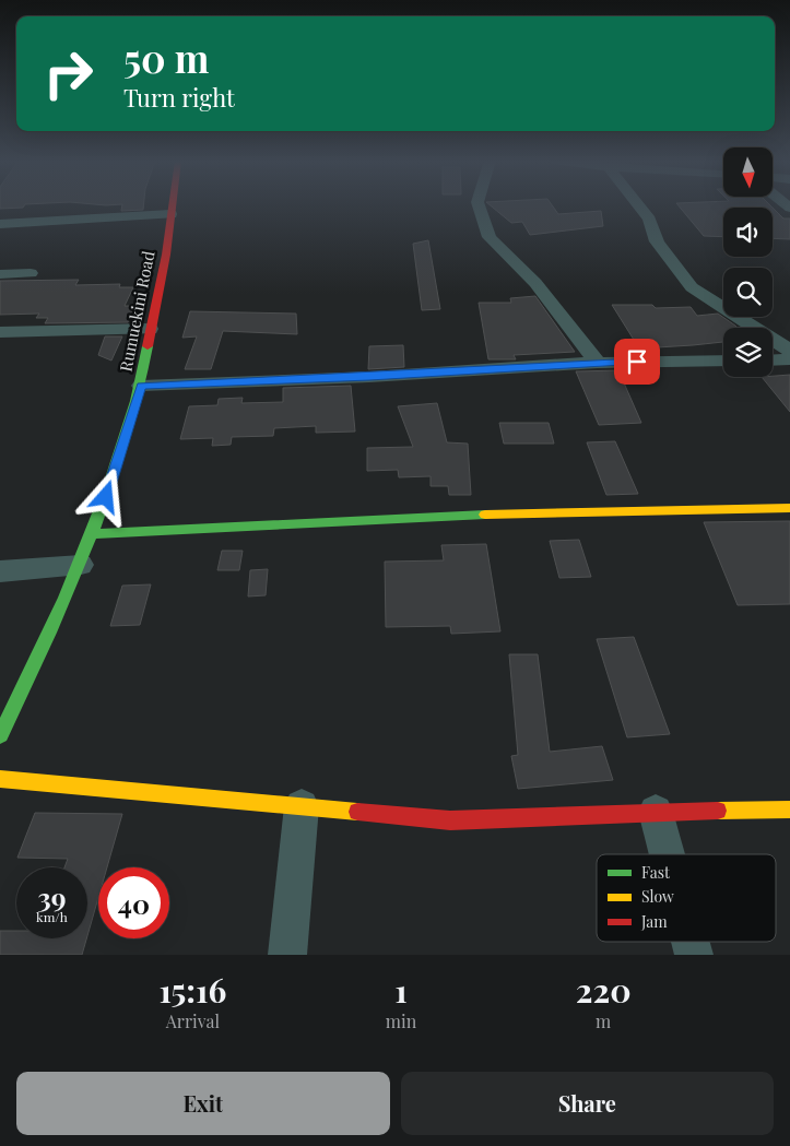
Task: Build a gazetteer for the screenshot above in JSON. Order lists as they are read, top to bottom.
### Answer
{
  "streets": {
    "street": ["Rumuekini Road"]
  },
  "legend": ["Fast", "Slow", "Jam"],
  "north": "bottom",
  "page": {
    "turn": ["50 m", "Turn right"],
    "speed": "39 km/h",
    "limit": "40",
    "eta": [
      "15:16",
      "Arrival",
      "1",
      "min",
      "220",
      "m"
    ],
    "buttons": ["Exit", "Share"]
  }
}
